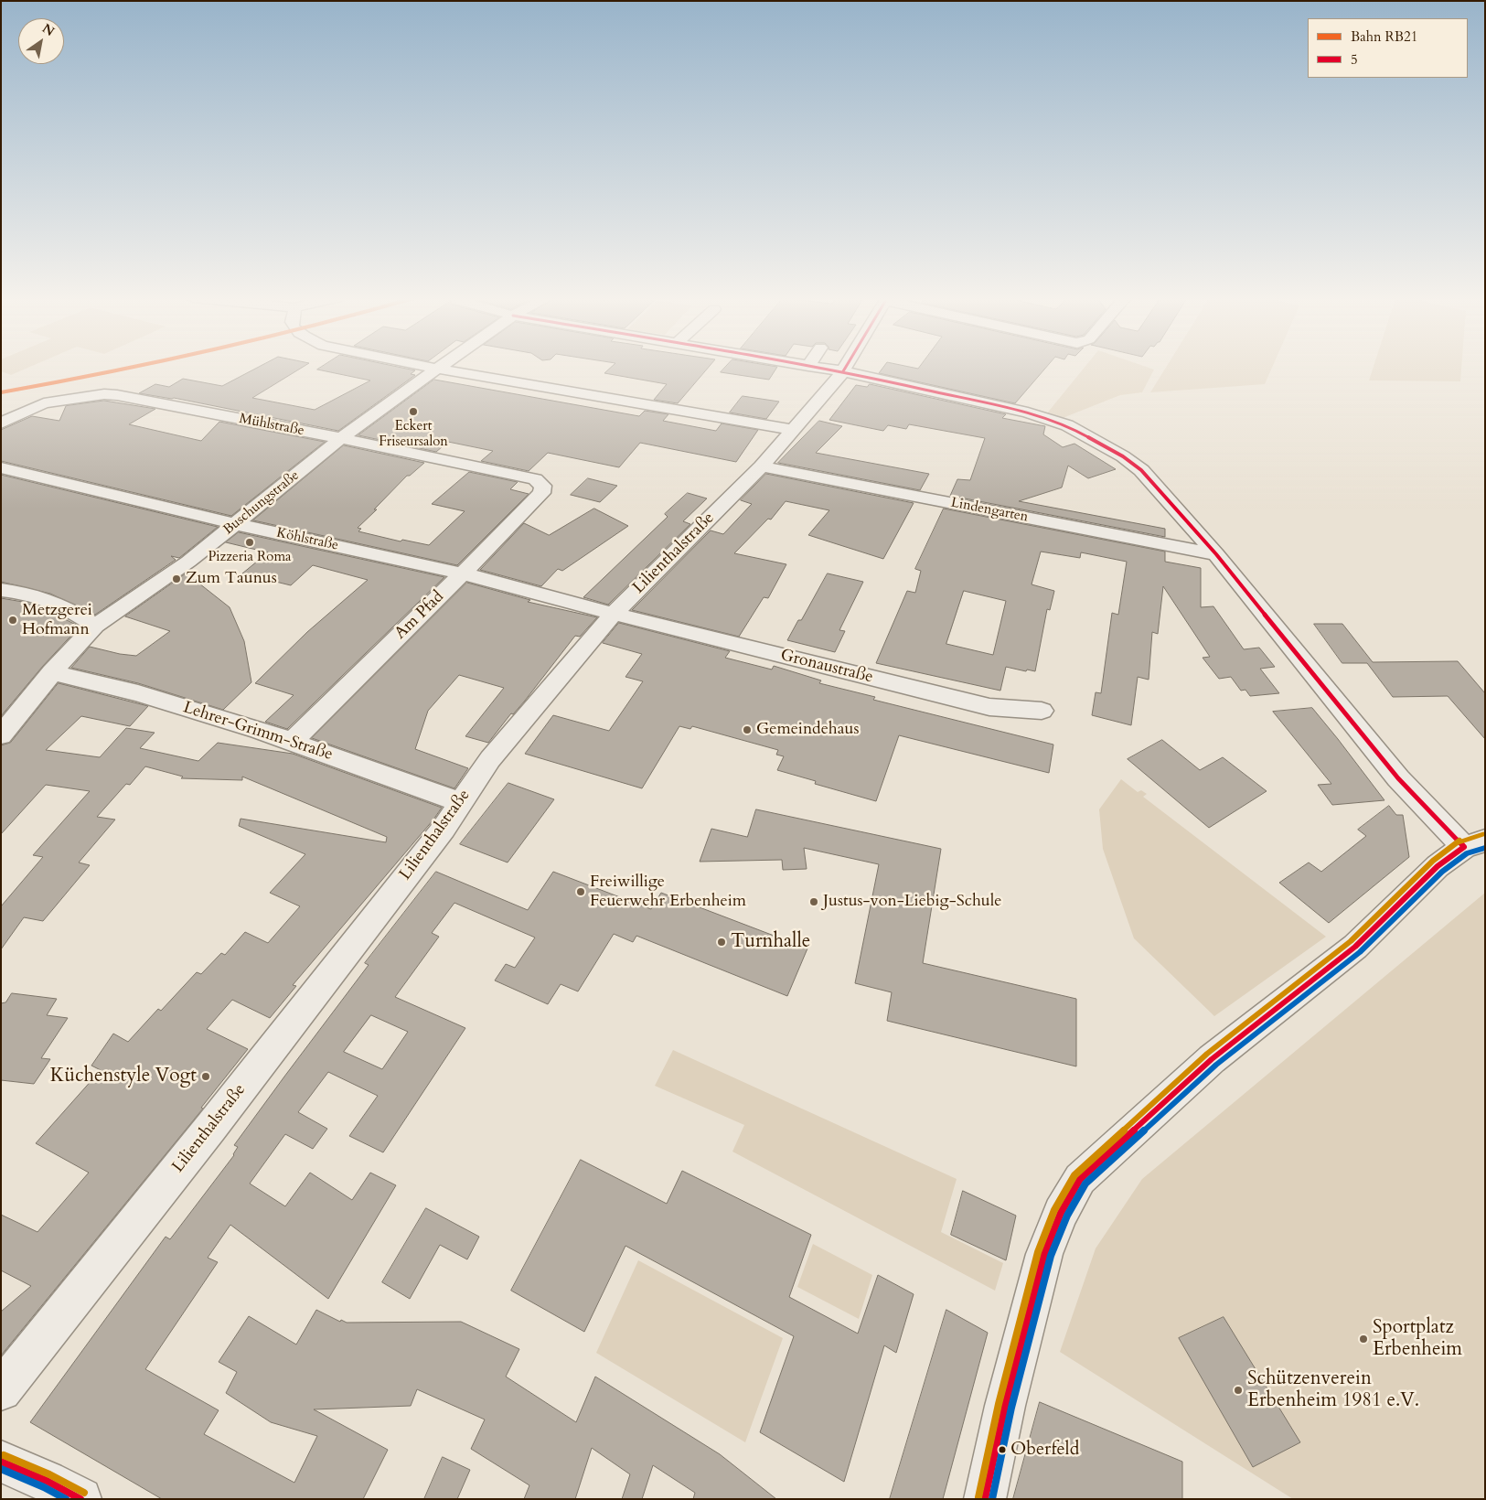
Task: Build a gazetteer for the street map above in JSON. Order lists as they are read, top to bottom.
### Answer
{
  "streets": {
    "street": [
      "Mühlstraße",
      "Buschungstraße",
      "Lindengarten",
      "Köhlstraße",
      "Lilienthalstraße",
      "Am Pfad",
      "Gronaustraße",
      "Lehrer-Grimm-Straße"
    ]
  },
  "crossings": [
    ["Mühlstraße", "Buschungstraße"],
    ["Mühlstraße", "Am Pfad"],
    ["Buschungstraße", "Köhlstraße"],
    ["Buschungstraße", "Lehrer-Grimm-Straße"],
    ["Lindengarten", "Lilienthalstraße"],
    ["Köhlstraße", "Lilienthalstraße"],
    ["Köhlstraße", "Am Pfad"],
    ["Köhlstraße", "Gronaustraße"],
    ["Lilienthalstraße", "Gronaustraße"],
    ["Lilienthalstraße", "Lehrer-Grimm-Straße"],
    ["Am Pfad", "Lehrer-Grimm-Straße"]
  ],
  "places": [
    "Eckert Friseursalon",
    "Pizzeria Roma",
    "Zum Taunus",
    "Metzgerei Hofmann",
    "Gemeindehaus",
    "Freiwillige Feuerwehr Erbenheim",
    "Justus-von-Liebig-Schule",
    "Turnhalle",
    "Küchenstyle Vogt",
    "Sportplatz Erbenheim",
    "Schützenverein Erbenheim 1981 e.V.",
    "Oberfeld"
  ],
  "lines": ["rail line RB21", "transit line 5"],
  "legend": ["Bahn RB21", "5"],
  "north": "top right"
}
